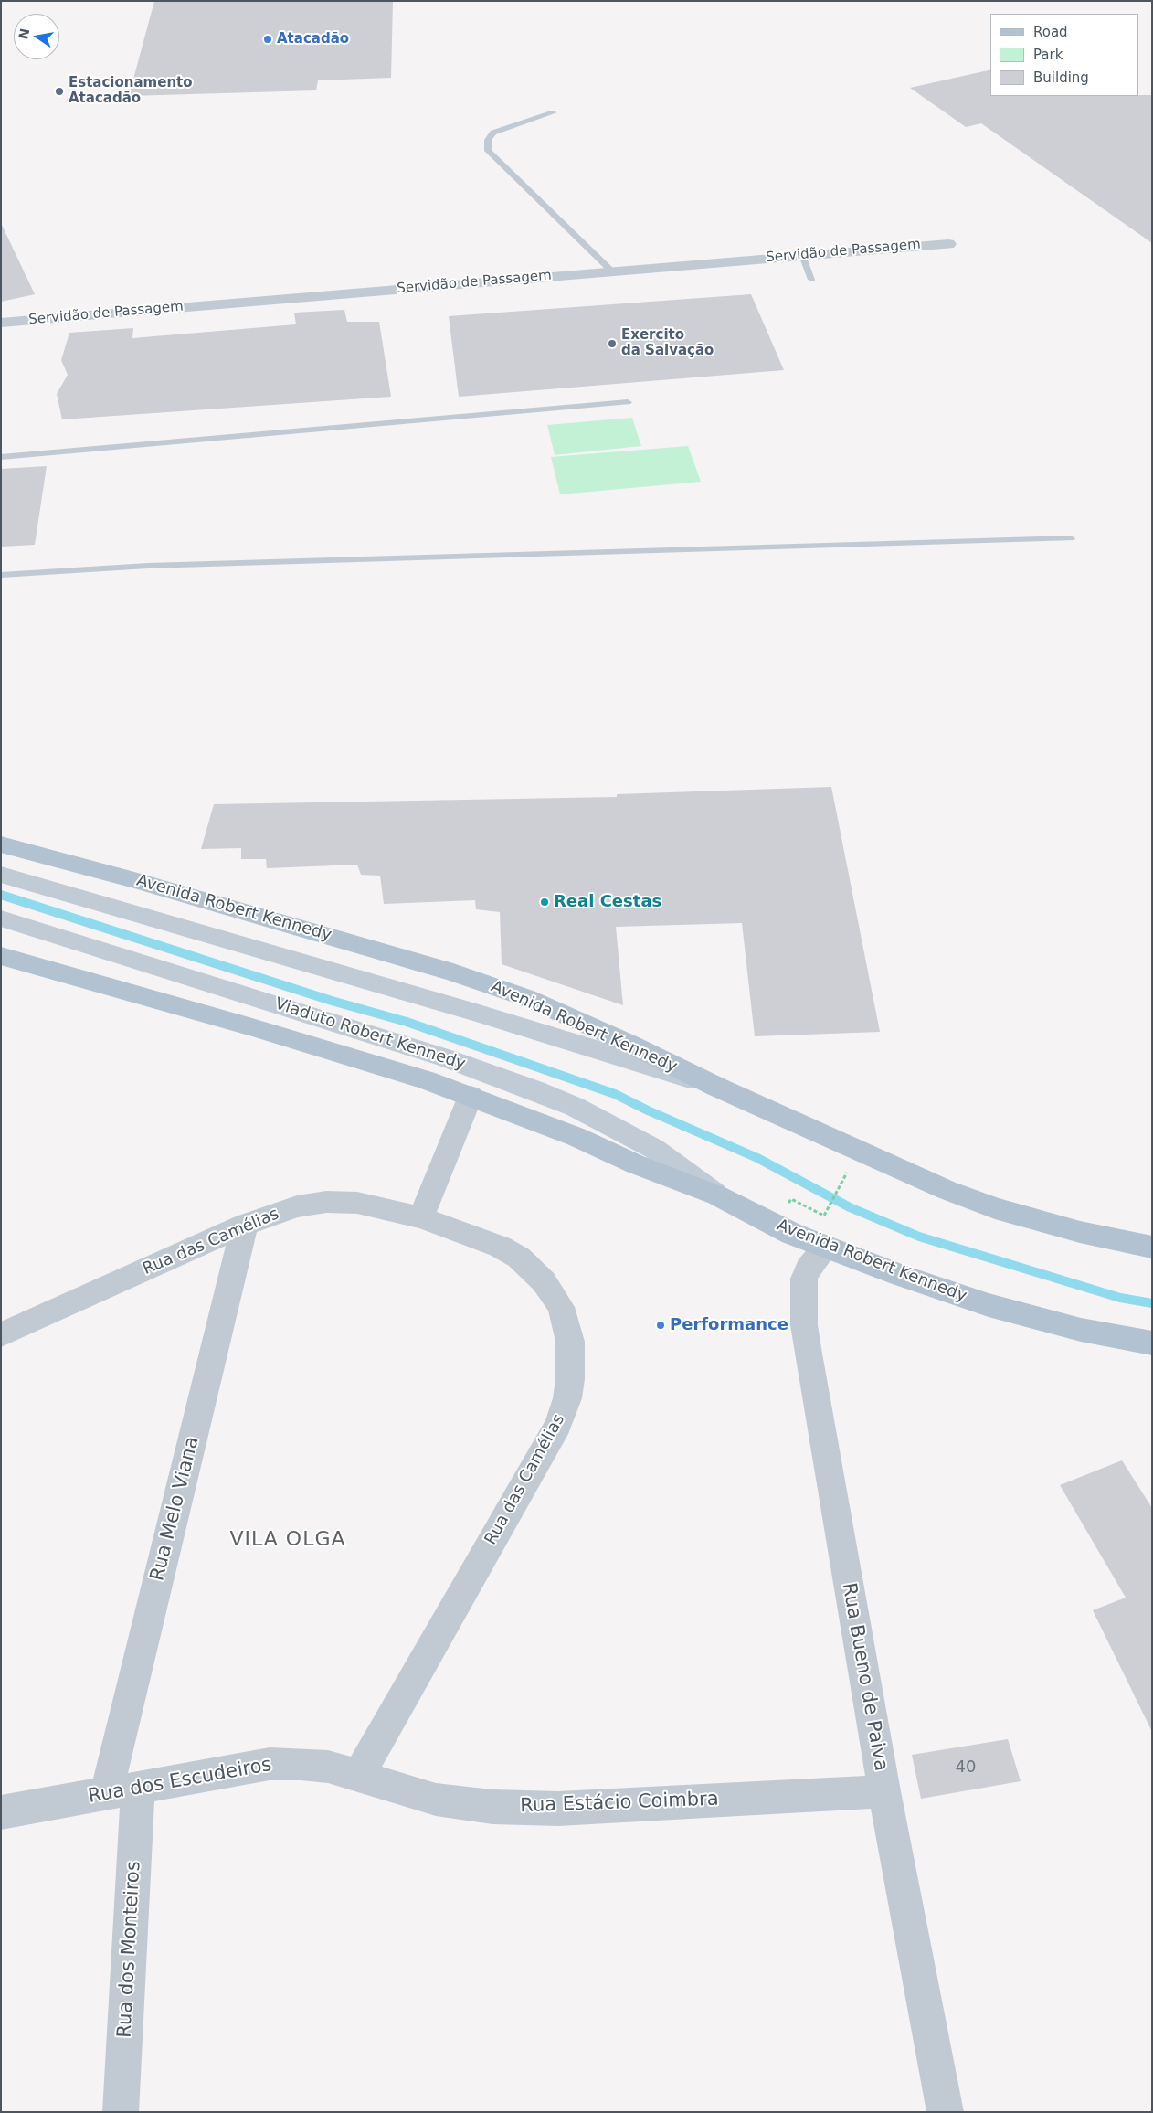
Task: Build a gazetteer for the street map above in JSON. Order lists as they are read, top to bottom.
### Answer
{
  "streets": {
    "main road": ["Avenida Robert Kennedy", "Viaduto Robert Kennedy"],
    "street": [
      "Servidão de Passagem",
      "Rua das Camélias",
      "Rua Melo Viana",
      "Rua Bueno de Paiva",
      "Rua dos Escudeiros",
      "Rua Estácio Coimbra",
      "Rua dos Monteiros"
    ]
  },
  "crossings": [
    ["Avenida Robert Kennedy", "Viaduto Robert Kennedy"],
    ["Avenida Robert Kennedy", "Rua Bueno de Paiva"],
    ["Rua das Camélias", "Rua Melo Viana"],
    ["Rua das Camélias", "Rua dos Escudeiros"],
    ["Rua das Camélias", "Rua Estácio Coimbra"],
    ["Rua Melo Viana", "Rua dos Escudeiros"],
    ["Rua Melo Viana", "Rua dos Monteiros"],
    ["Rua Bueno de Paiva", "Rua Estácio Coimbra"],
    ["Rua dos Escudeiros", "Rua Estácio Coimbra"],
    ["Rua dos Escudeiros", "Rua dos Monteiros"]
  ],
  "districts": ["VILA OLGA"],
  "places": [
    "Atacadão",
    "Estacionamento Atacadão",
    "Exercito da Salvação",
    "Real Cestas",
    "Performance"
  ],
  "house_numbers": ["40"],
  "legend": ["Road", "Park", "Building"],
  "north": "left"
}
